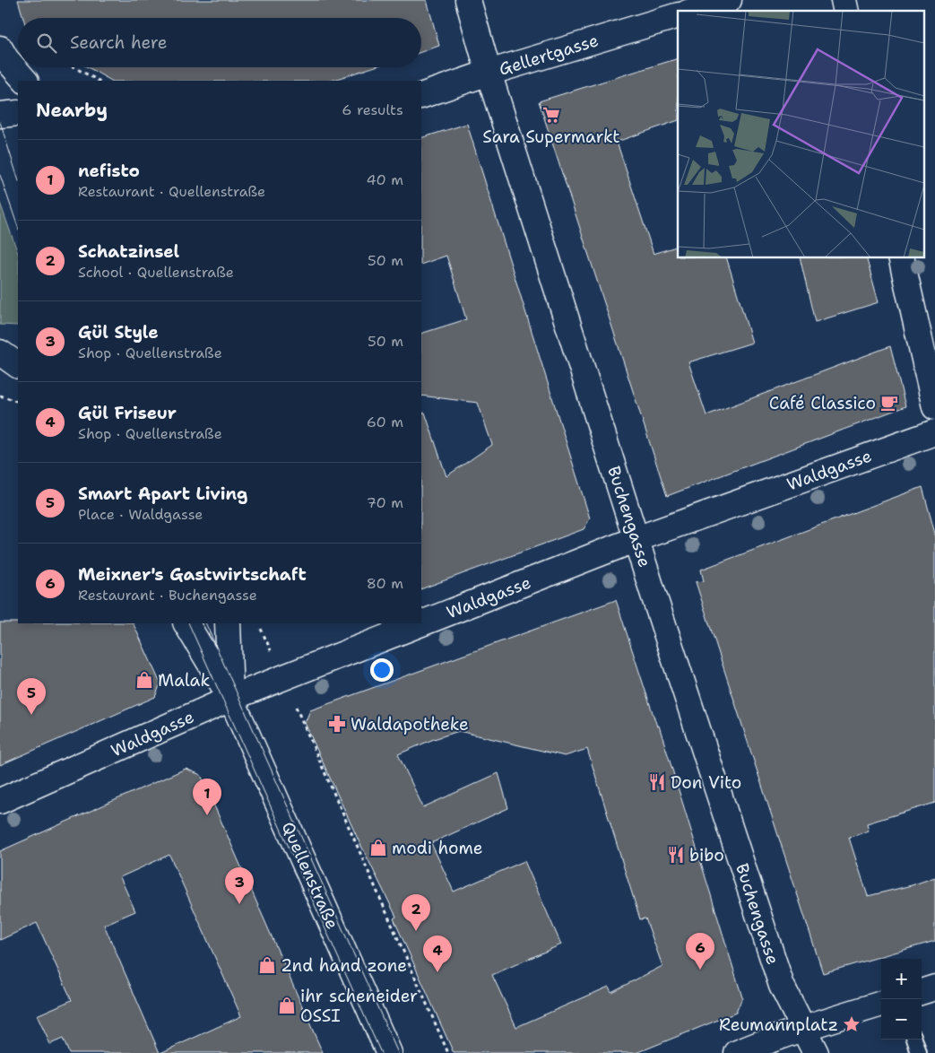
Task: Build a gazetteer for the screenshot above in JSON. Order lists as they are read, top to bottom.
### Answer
{
  "streets": {
    "street": [
      "Gellertgasse",
      "Waldgasse",
      "Buchengasse",
      "Quellenstraße"
    ]
  },
  "crossings": [
    ["Gellertgasse", "Buchengasse"],
    ["Waldgasse", "Buchengasse"],
    ["Waldgasse", "Quellenstraße"]
  ],
  "places": {
    "supermarket": ["Sara Supermarkt"],
    "cafe": ["Café Classico"],
    "shop": [
      "Malak",
      "modi home",
      "2nd hand zone",
      "ihr scheneider OSSI"
    ],
    "pharmacy": ["Waldapotheke"],
    "restaurant": ["Don Vito", "bibo"],
    "place": ["Reumannplatz"]
  },
  "page": {
    "search": "Search here",
    "heading": ["Nearby", "6 results"],
    "list": [
      {
        "mark": "1",
        "name": "nefisto",
        "note": "Restaurant · Quellenstraße",
        "value": "40 m"
      },
      {
        "mark": "2",
        "name": "Schatzinsel",
        "note": "School · Quellenstraße",
        "value": "50 m"
      },
      {
        "mark": "3",
        "name": "Gül Style",
        "note": "Shop · Quellenstraße",
        "value": "50 m"
      },
      {
        "mark": "4",
        "name": "Gül Friseur",
        "note": "Shop · Quellenstraße",
        "value": "60 m"
      },
      {
        "mark": "5",
        "name": "Smart Apart Living",
        "note": "Place · Waldgasse",
        "value": "70 m"
      },
      {
        "mark": "6",
        "name": "Meixner's Gastwirtschaft",
        "note": "Restaurant · Buchengasse",
        "value": "80 m"
      }
    ],
    "pins": [
      "5",
      "1",
      "3",
      "2",
      "6",
      "4"
    ],
    "map_buttons": ["+", "−"]
  }
}
